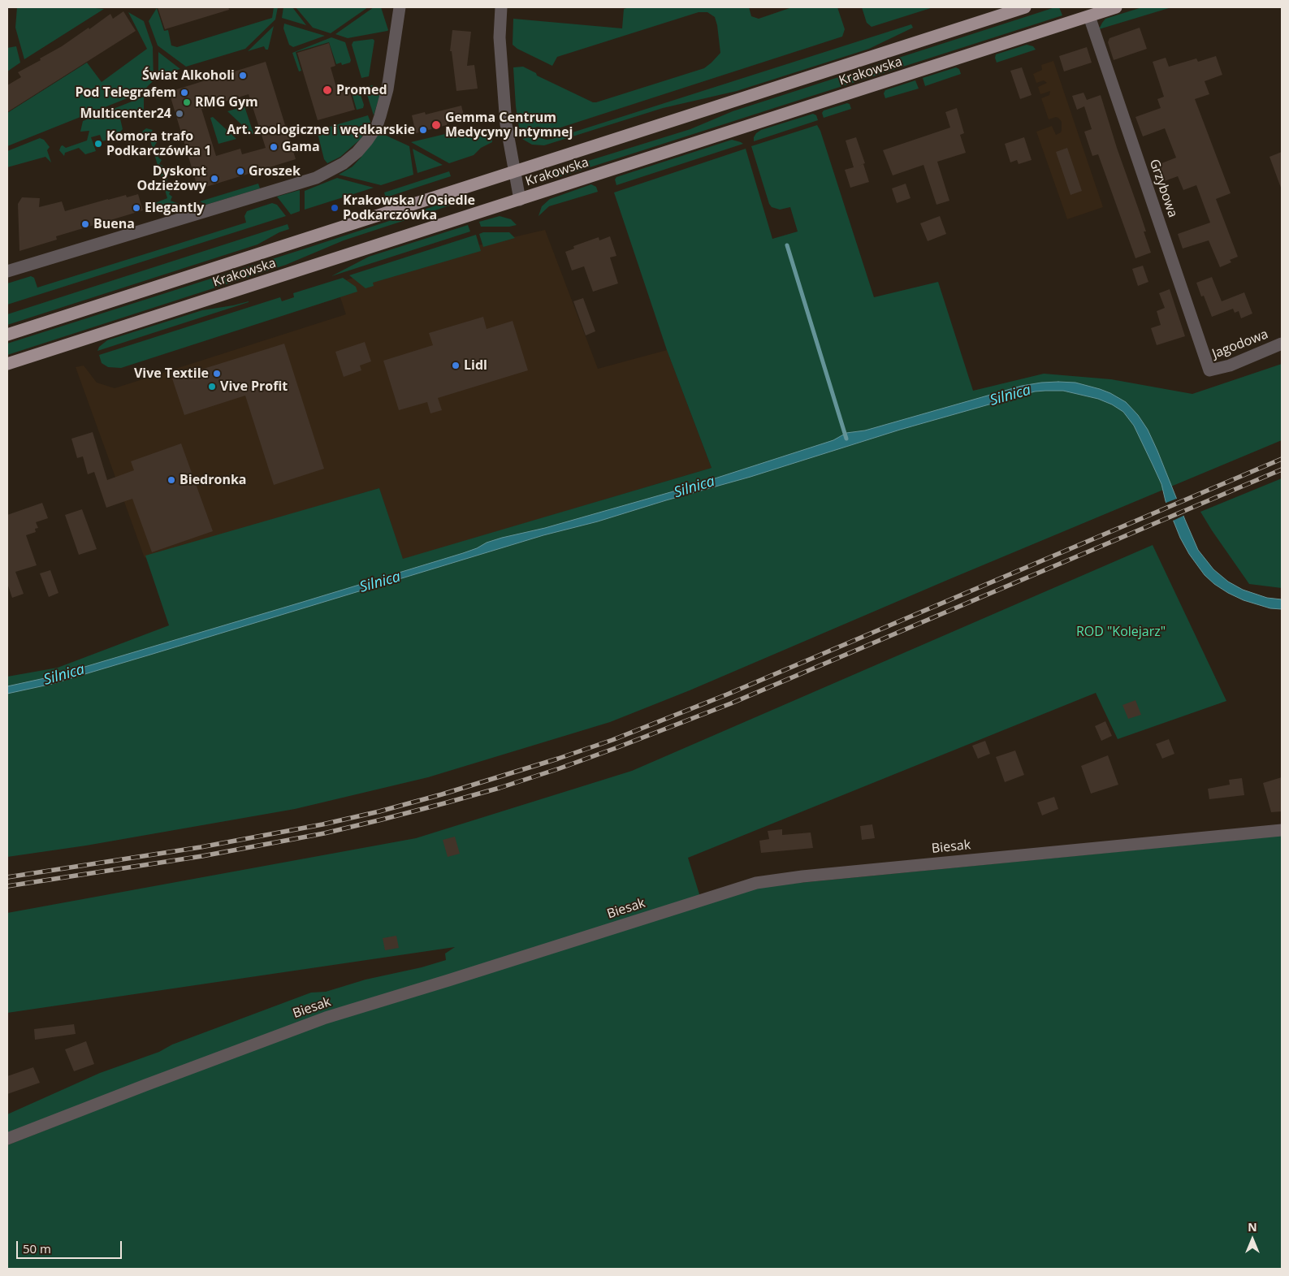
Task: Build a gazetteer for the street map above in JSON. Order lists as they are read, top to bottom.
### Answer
{
  "streets": {
    "main road": ["Krakowska"],
    "street": ["Grzybowa", "Jagodowa", "Biesak"]
  },
  "crossings": [
    ["Krakowska", "Grzybowa"],
    ["Grzybowa", "Jagodowa"]
  ],
  "water": ["Silnica"],
  "parks": ["ROD \"Kolejarz\""],
  "places": [
    "Świat Alkoholi",
    "Promed",
    "Pod Telegrafem",
    "RMG Gym",
    "Multicenter24",
    "Gemma Centrum Medycyny Intymnej",
    "Art. zoologiczne i wędkarskie",
    "Komora trafo Podkarczówka 1",
    "Gama",
    "Groszek",
    "Dyskont Odzieżowy",
    "Elegantly",
    "Krakowska / Osiedle Podkarczówka",
    "Buena",
    "Lidl",
    "Vive Textile",
    "Vive Profit",
    "Biedronka"
  ],
  "scale_bar": "50 m",
  "north": "top"
}
